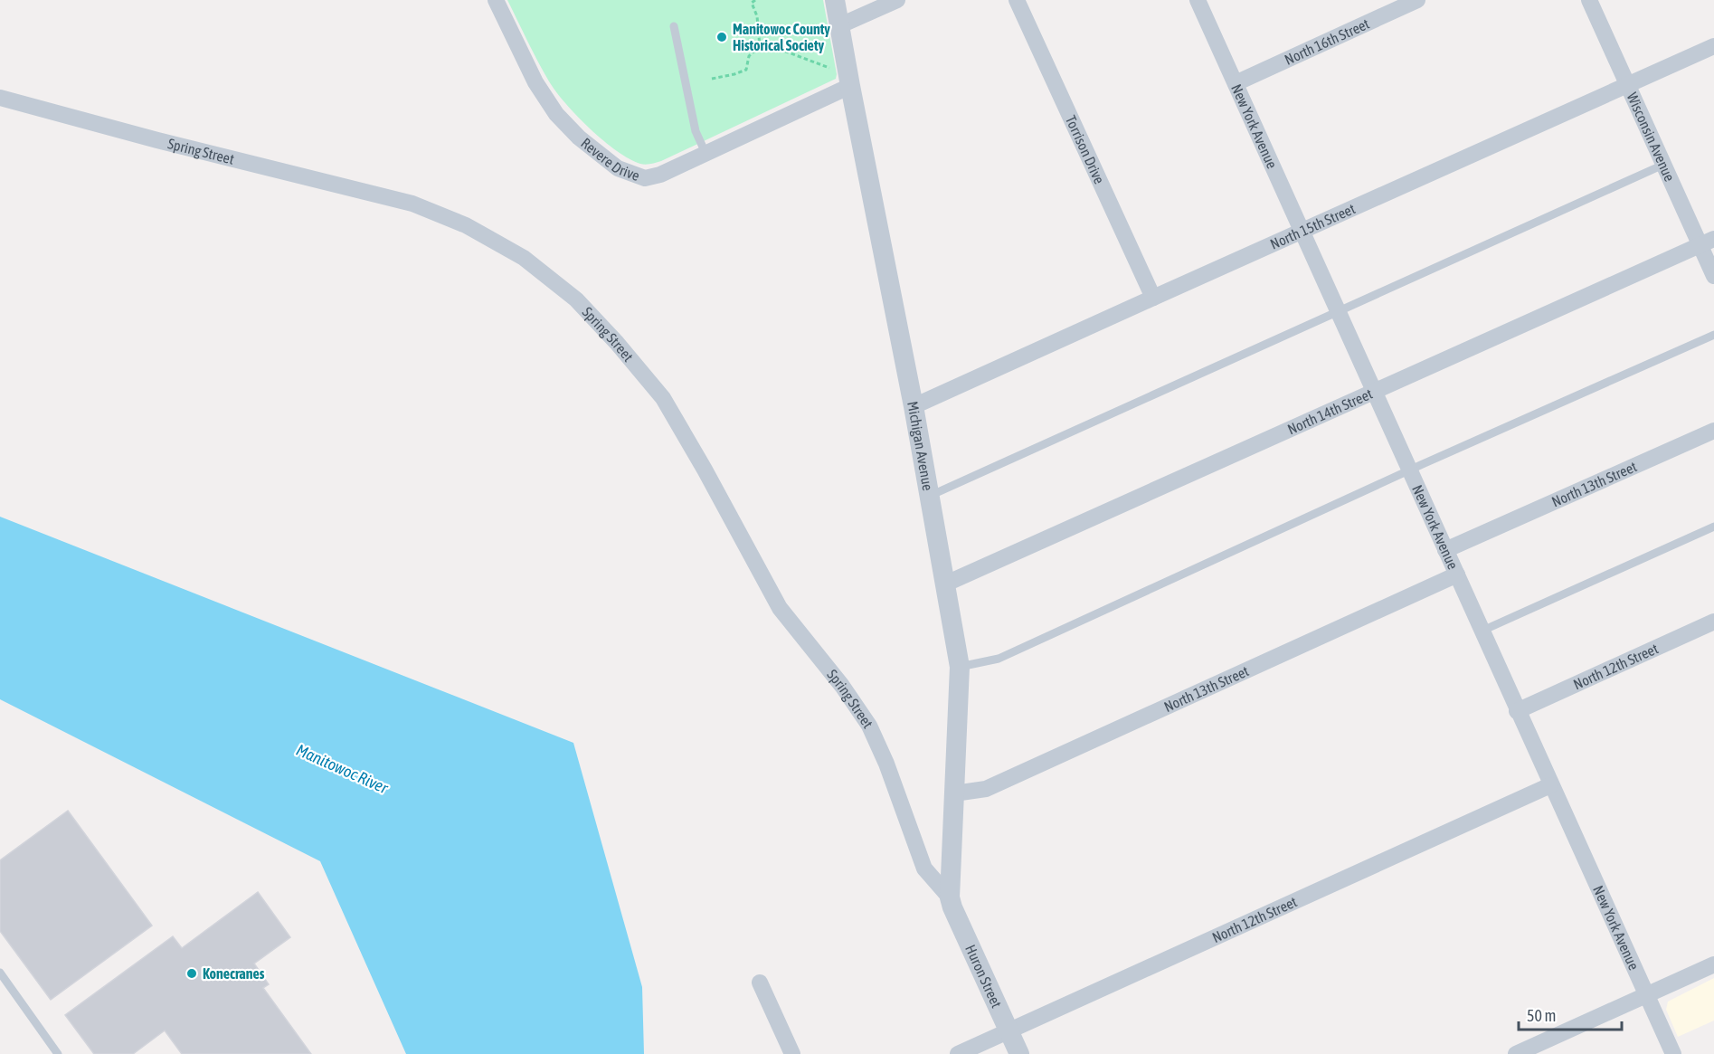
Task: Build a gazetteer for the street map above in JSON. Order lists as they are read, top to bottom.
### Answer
{
  "streets": {
    "street": [
      "North 16th Street",
      "New York Avenue",
      "Wisconsin Avenue",
      "Torrison Drive",
      "Spring Street",
      "Revere Drive",
      "North 15th Street",
      "North 14th Street",
      "Michigan Avenue",
      "North 13th Street",
      "North 12th Street",
      "Huron Street"
    ]
  },
  "crossings": [
    ["North 16th Street", "New York Avenue"],
    ["New York Avenue", "North 15th Street"],
    ["New York Avenue", "North 14th Street"],
    ["New York Avenue", "North 13th Street"],
    ["New York Avenue", "North 12th Street"],
    ["Wisconsin Avenue", "North 15th Street"],
    ["Wisconsin Avenue", "North 14th Street"],
    ["Torrison Drive", "North 15th Street"],
    ["Spring Street", "Michigan Avenue"],
    ["Spring Street", "Huron Street"],
    ["Revere Drive", "Michigan Avenue"],
    ["North 15th Street", "Michigan Avenue"],
    ["North 14th Street", "Michigan Avenue"],
    ["Michigan Avenue", "North 13th Street"],
    ["Michigan Avenue", "Huron Street"],
    ["North 12th Street", "Huron Street"]
  ],
  "water": ["Manitowoc River"],
  "places": ["Manitowoc County Historical Society", "Konecranes"],
  "scale_bar": "50 m"
}
